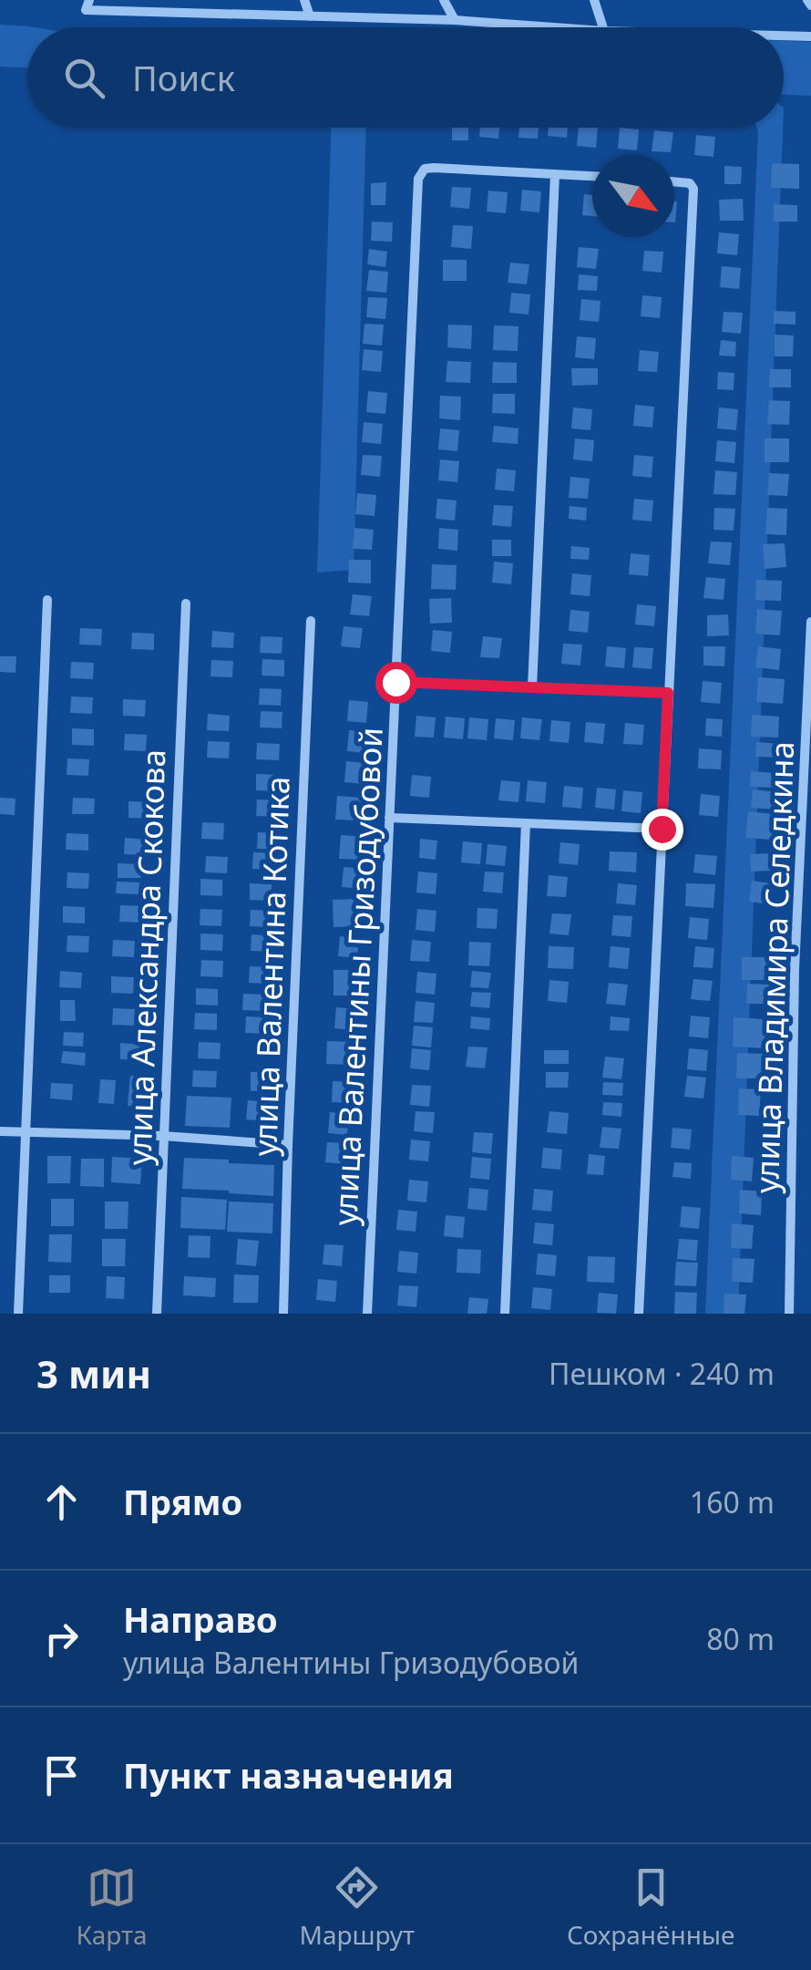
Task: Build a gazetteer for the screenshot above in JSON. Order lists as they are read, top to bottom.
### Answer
{
  "streets": {
    "street": [
      "улица Александра Скокова",
      "улица Валентина Котика",
      "улица Владимира Селедкина",
      "улица Валентины Гризодубовой"
    ]
  },
  "north": "bottom right",
  "page": {
    "search": "Поиск",
    "heading": ["3 мин", "Пешком · 240 m"],
    "list": [
      ["Прямо", "160 m"],
      ["Направо", "улица Валентины Гризодубовой", "80 m"],
      "Пункт назначения"
    ],
    "nav": ["Карта", "Маршрут", "Сохранённые"]
  }
}
